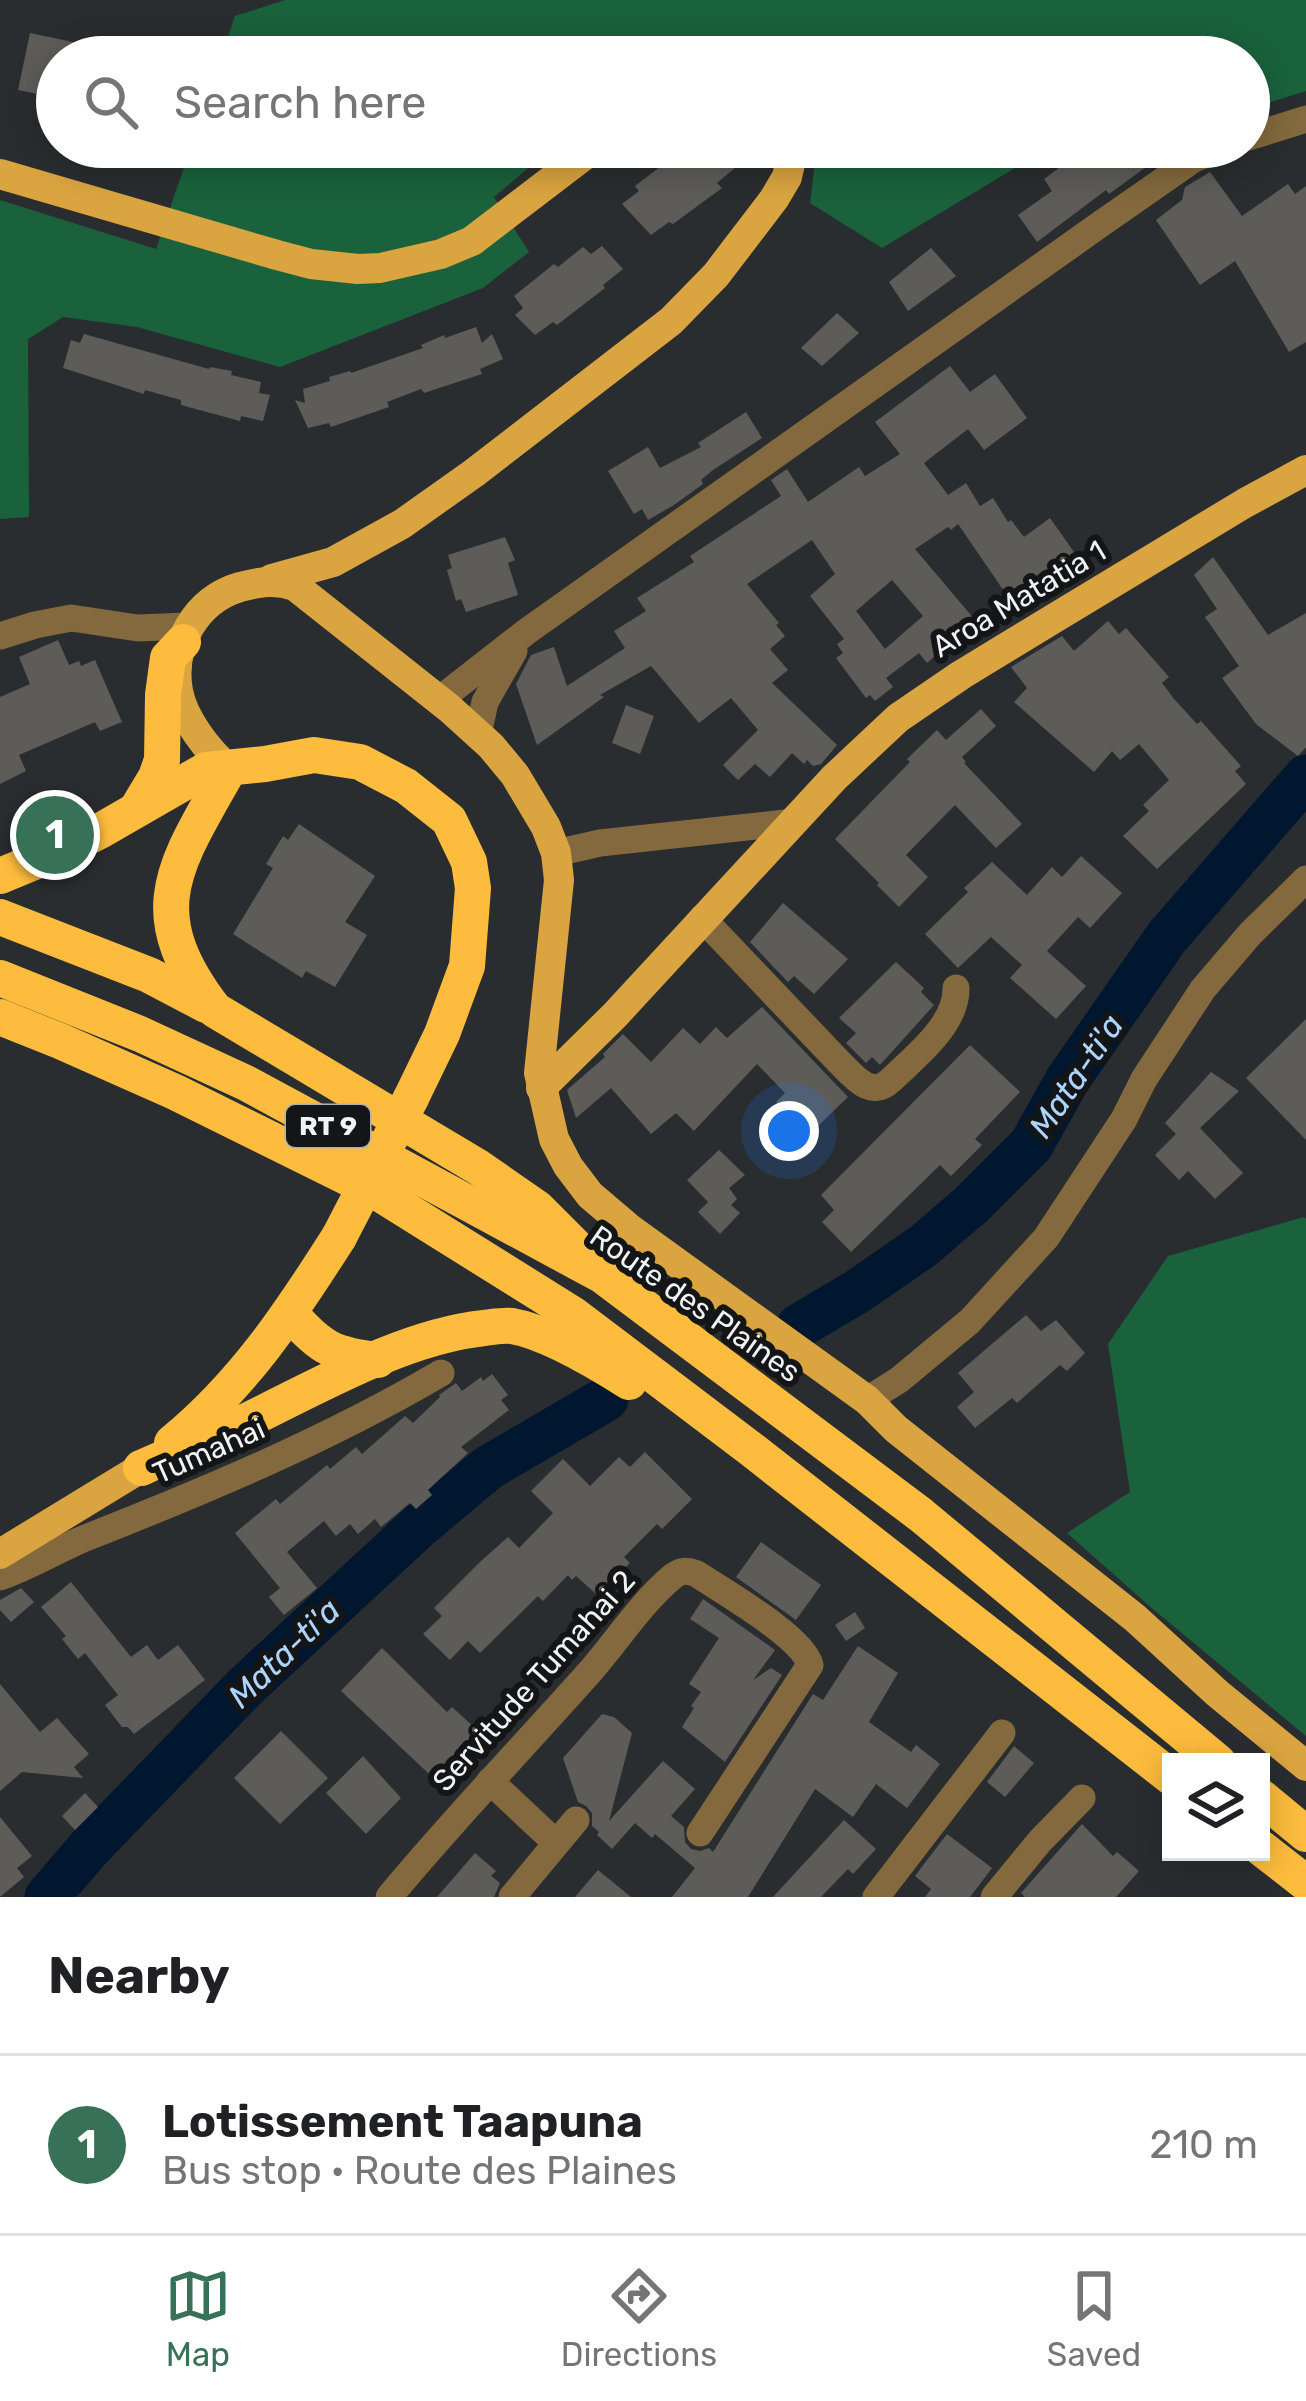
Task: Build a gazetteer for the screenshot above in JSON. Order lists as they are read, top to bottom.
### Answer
{
  "streets": {
    "highway": ["RT 9", "Route des Plaines"],
    "main road": ["Aroa Matatia 1"],
    "street": ["Tumahai", "Servitude Tumahai 2"]
  },
  "crossings": [
    ["Aroa Matatia 1", "Route des Plaines"]
  ],
  "water": ["Mata-ti'a"],
  "page": {
    "search": "Search here",
    "pins": "1",
    "heading": "Nearby",
    "list": [
      {
        "mark": "1",
        "name": "Lotissement Taapuna",
        "note": "Bus stop · Route des Plaines",
        "value": "210 m"
      }
    ],
    "nav": ["Map", "Directions", "Saved"]
  }
}
